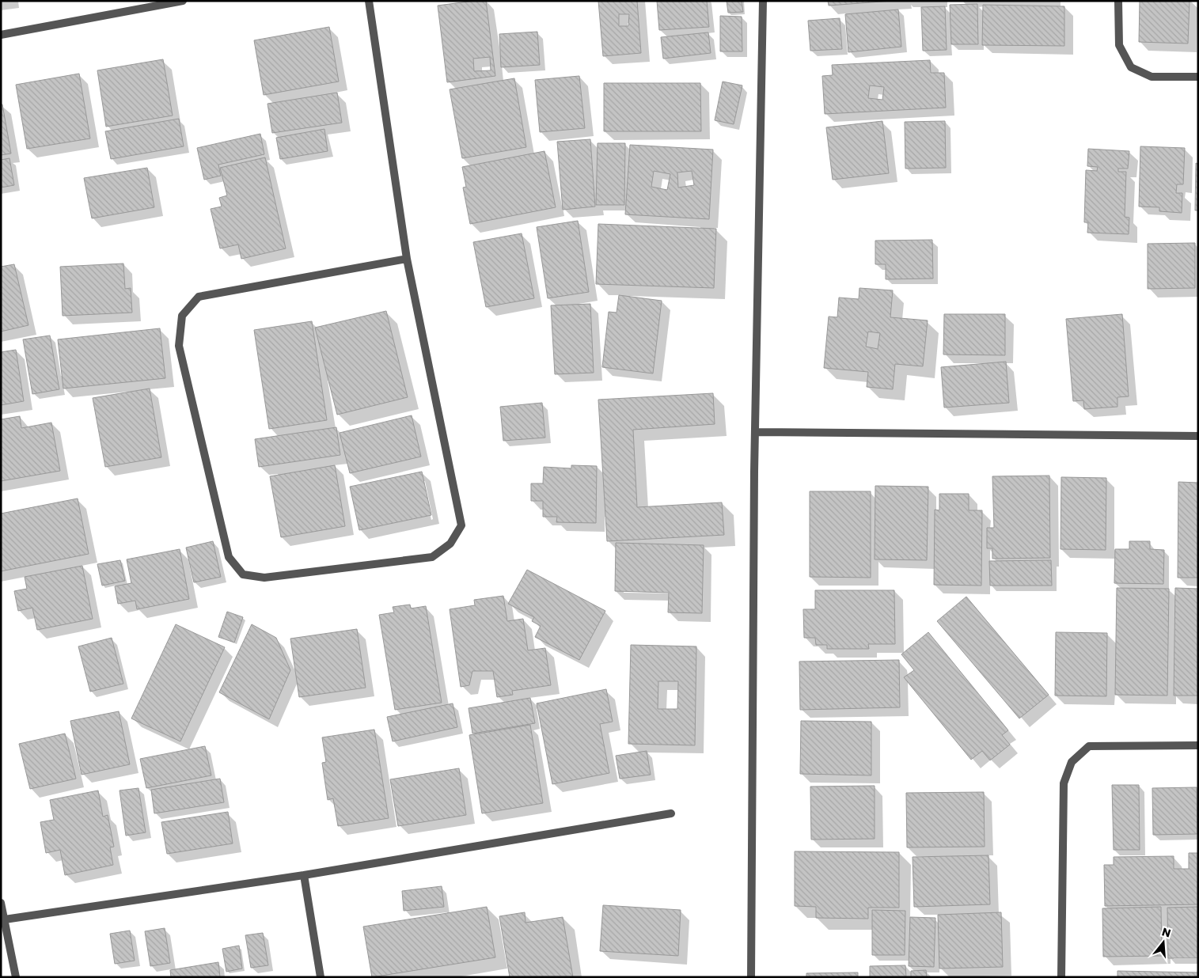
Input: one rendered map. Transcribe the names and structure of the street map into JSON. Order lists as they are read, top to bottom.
{
  "north": "top"
}
